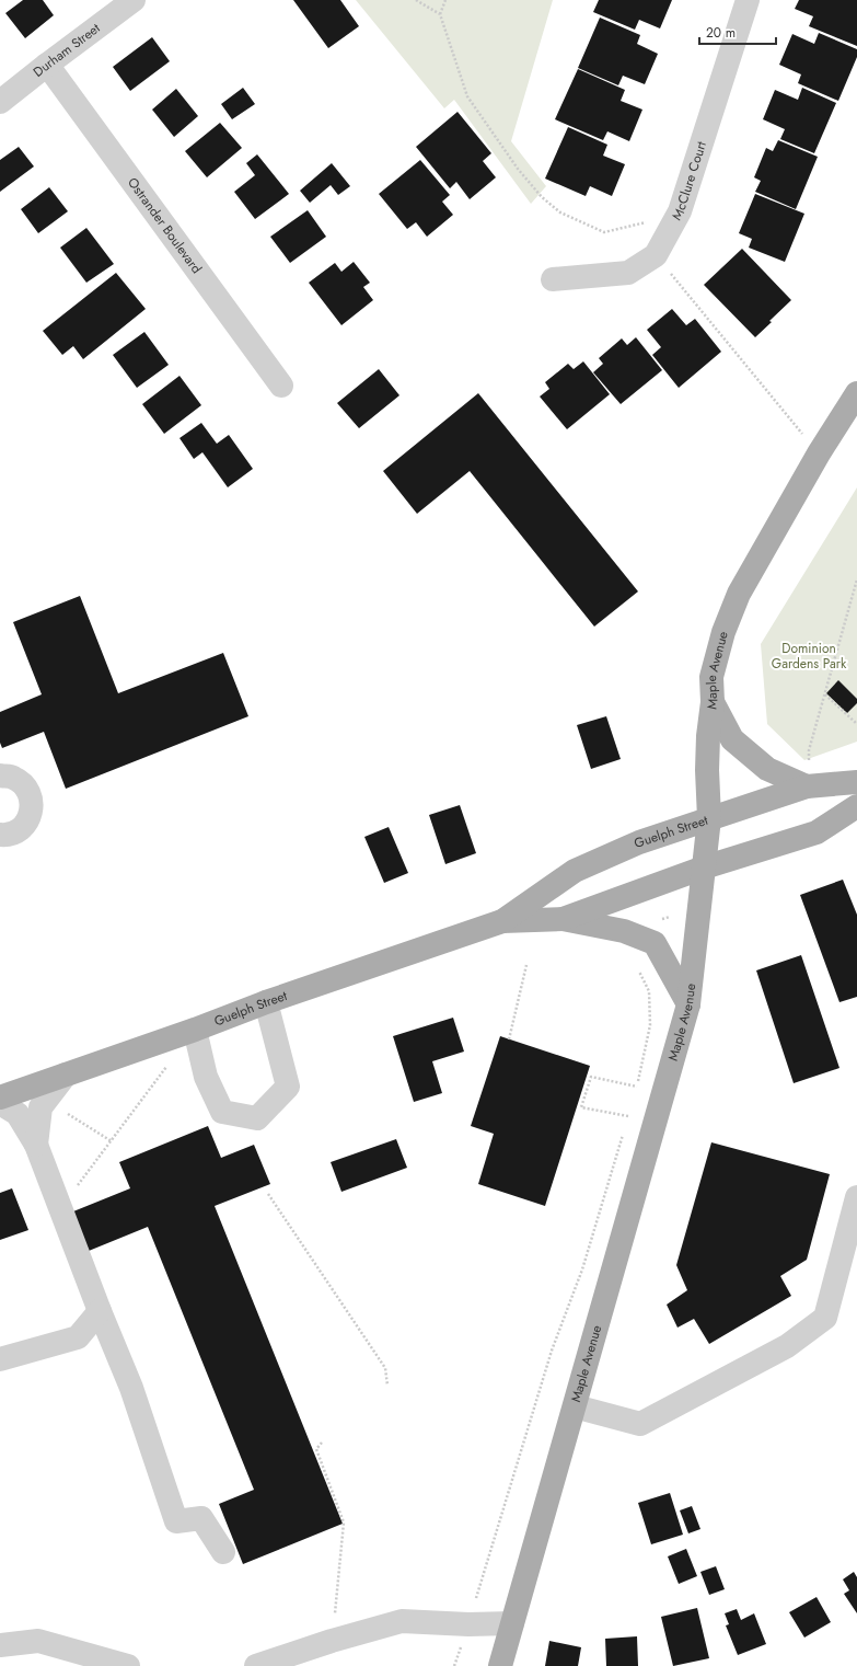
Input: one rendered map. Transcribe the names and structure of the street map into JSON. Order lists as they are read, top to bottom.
{
  "streets": {
    "main road": ["Maple Avenue", "Guelph Street"],
    "street": ["Durham Street", "McClure Court", "Ostrander Boulevard"]
  },
  "crossings": [
    ["Durham Street", "Ostrander Boulevard"],
    ["Maple Avenue", "Guelph Street"]
  ],
  "parks": ["Dominion Gardens Park"],
  "scale_bar": "20 m"
}
